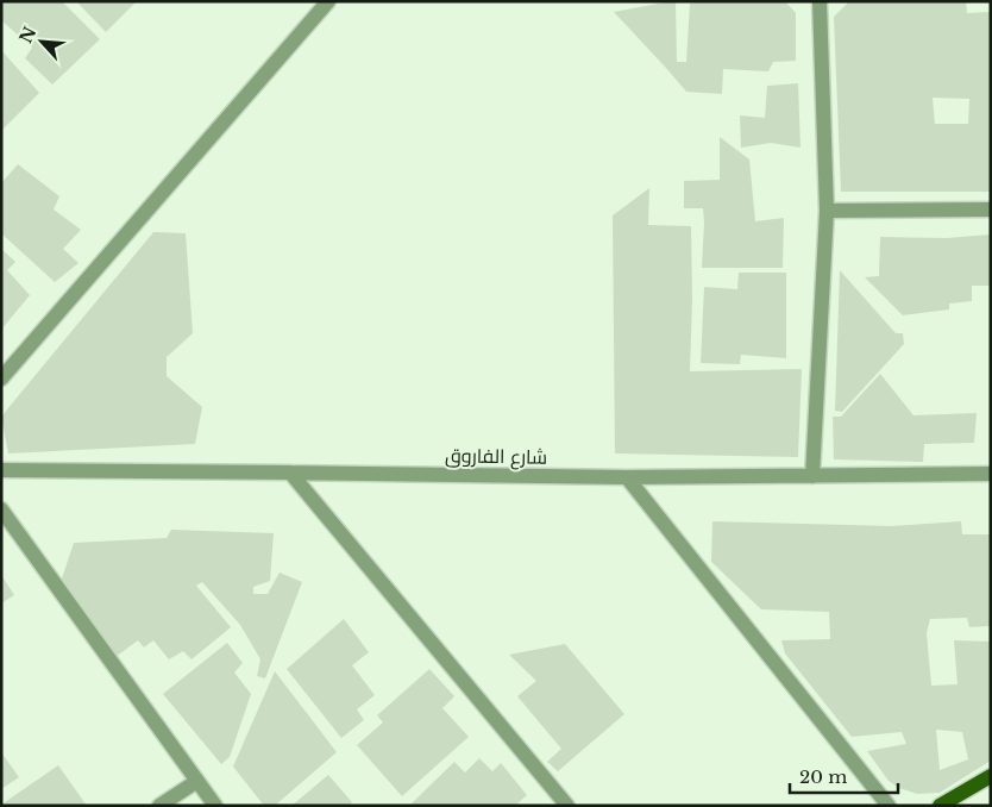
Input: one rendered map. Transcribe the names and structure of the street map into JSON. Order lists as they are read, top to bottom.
{
  "streets": {
    "street": ["شارع الفاروق"]
  },
  "scale_bar": "20 m",
  "north": "top left"
}
